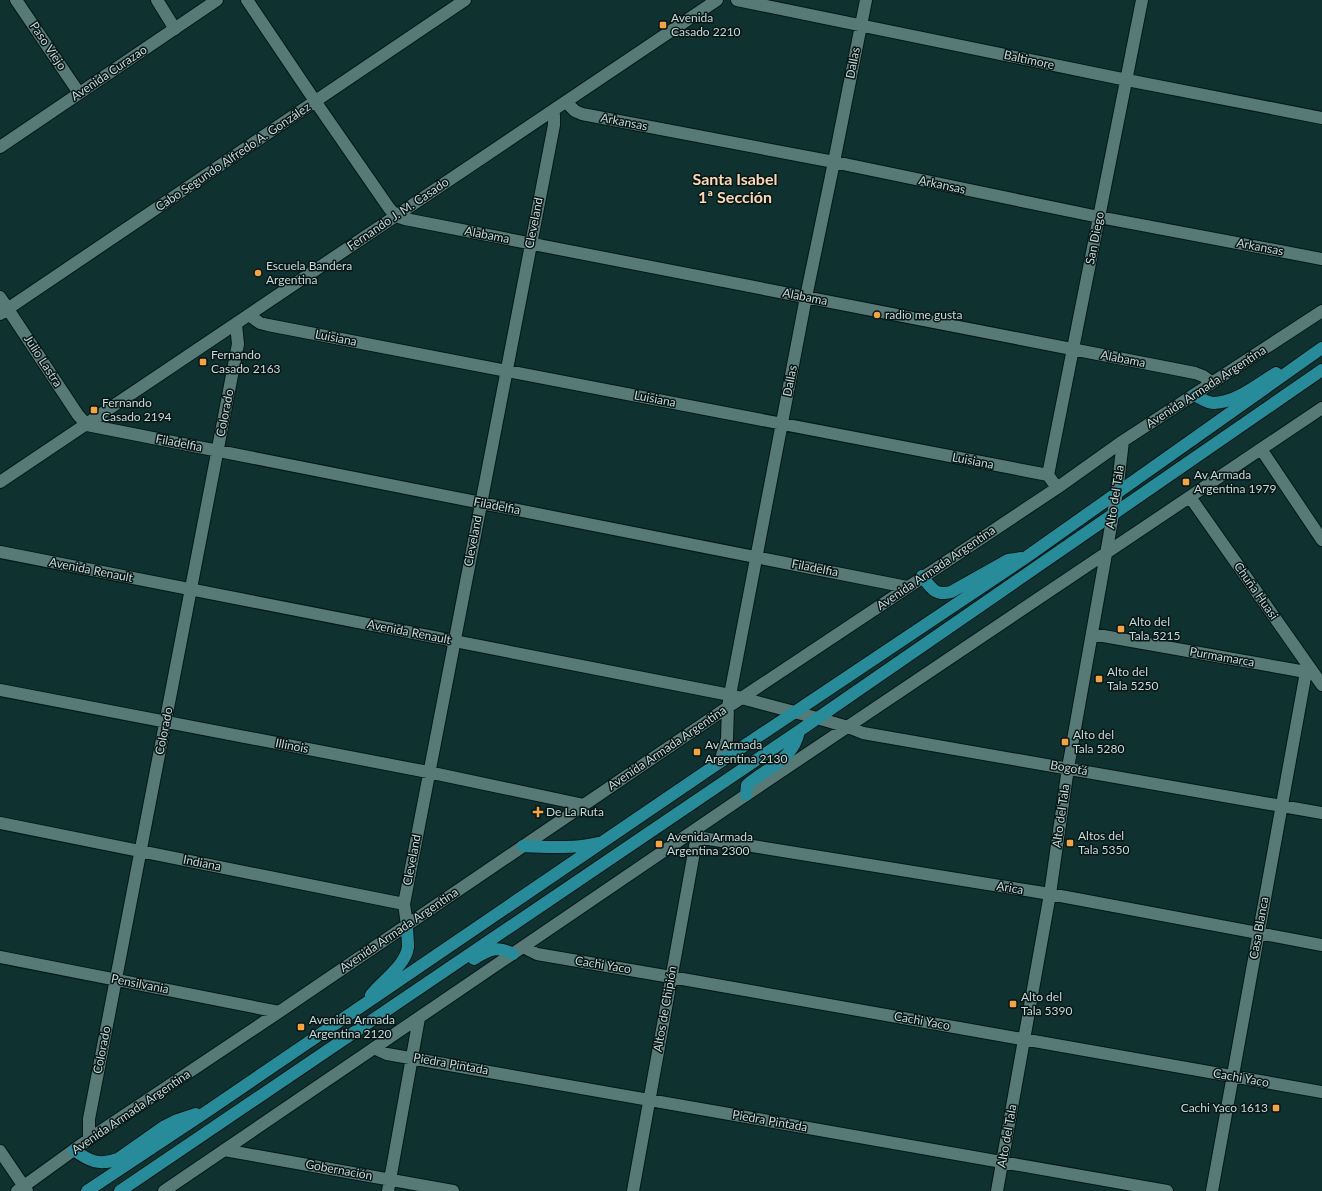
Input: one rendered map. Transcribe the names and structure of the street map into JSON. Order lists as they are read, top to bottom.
{
  "streets": {
    "street": [
      "Paso Viejo",
      "Baltimore",
      "Dallas",
      "Avenida Curazao",
      "Arkansas",
      "Cabo Segundo Alfredo A. González",
      "Fernando J. M. Casado",
      "Cleveland",
      "Alabama",
      "San Diego",
      "Luisiana",
      "Julio Lastra",
      "Avenida Armada Argentina",
      "Colorado",
      "Filadelfia",
      "Alto del Tala",
      "Avenida Renault",
      "Chuña Huasi",
      "Purmamarca",
      "Illinois",
      "Bogotá",
      "Indiana",
      "Arica",
      "Casa Blanca",
      "Cachi Yaco",
      "Pensilvania",
      "Altos de Chipión",
      "Piedra Pintada",
      "Gobernación"
    ]
  },
  "crossings": [
    ["Paso Viejo", "Avenida Curazao"],
    ["Baltimore", "Dallas"],
    ["Baltimore", "San Diego"],
    ["Dallas", "Arkansas"],
    ["Dallas", "Alabama"],
    ["Dallas", "Luisiana"],
    ["Dallas", "Avenida Armada Argentina"],
    ["Dallas", "Filadelfia"],
    ["Dallas", "Avenida Renault"],
    ["Arkansas", "Fernando J. M. Casado"],
    ["Arkansas", "San Diego"],
    ["Cabo Segundo Alfredo A. González", "Julio Lastra"],
    ["Fernando J. M. Casado", "Cleveland"],
    ["Fernando J. M. Casado", "Alabama"],
    ["Fernando J. M. Casado", "Luisiana"],
    ["Fernando J. M. Casado", "Julio Lastra"],
    ["Fernando J. M. Casado", "Colorado"],
    ["Fernando J. M. Casado", "Filadelfia"],
    ["Cleveland", "Alabama"],
    ["Cleveland", "Luisiana"],
    ["Cleveland", "Avenida Armada Argentina"],
    ["Cleveland", "Filadelfia"],
    ["Cleveland", "Avenida Renault"],
    ["Cleveland", "Illinois"],
    ["Cleveland", "Indiana"],
    ["Alabama", "San Diego"],
    ["Alabama", "Avenida Armada Argentina"],
    ["San Diego", "Luisiana"],
    ["Julio Lastra", "Filadelfia"],
    ["Avenida Armada Argentina", "Colorado"],
    ["Avenida Armada Argentina", "Filadelfia"],
    ["Avenida Armada Argentina", "Alto del Tala"],
    ["Avenida Armada Argentina", "Avenida Renault"],
    ["Avenida Armada Argentina", "Illinois"],
    ["Avenida Armada Argentina", "Pensilvania"],
    ["Colorado", "Filadelfia"],
    ["Colorado", "Avenida Renault"],
    ["Colorado", "Illinois"],
    ["Colorado", "Indiana"],
    ["Colorado", "Pensilvania"],
    ["Alto del Tala", "Purmamarca"],
    ["Alto del Tala", "Bogotá"],
    ["Alto del Tala", "Arica"],
    ["Alto del Tala", "Cachi Yaco"],
    ["Alto del Tala", "Piedra Pintada"],
    ["Avenida Renault", "Bogotá"],
    ["Chuña Huasi", "Purmamarca"],
    ["Chuña Huasi", "Casa Blanca"],
    ["Purmamarca", "Casa Blanca"],
    ["Bogotá", "Casa Blanca"],
    ["Arica", "Casa Blanca"],
    ["Arica", "Altos de Chipión"],
    ["Casa Blanca", "Cachi Yaco"],
    ["Cachi Yaco", "Altos de Chipión"],
    ["Altos de Chipión", "Piedra Pintada"]
  ],
  "districts": ["Santa Isabel 1ª Sección"],
  "places": {
    "transit": [
      "Avenida Casado 2210",
      "Fernando Casado 2163",
      "Fernando Casado 2194",
      "Av Armada Argentina 1979",
      "Alto del Tala 5215",
      "Alto del Tala 5250",
      "Alto del Tala 5280",
      "Av Armada Argentina 2130",
      "Altos del Tala 5350",
      "Avenida Armada Argentina 2300",
      "Alto del Tala 5390",
      "Avenida Armada Argentina 2120",
      "Cachi Yaco 1613"
    ],
    "other": ["Escuela Bandera Argentina", "radio me gusta"],
    "health": ["De La Ruta"]
  }
}
